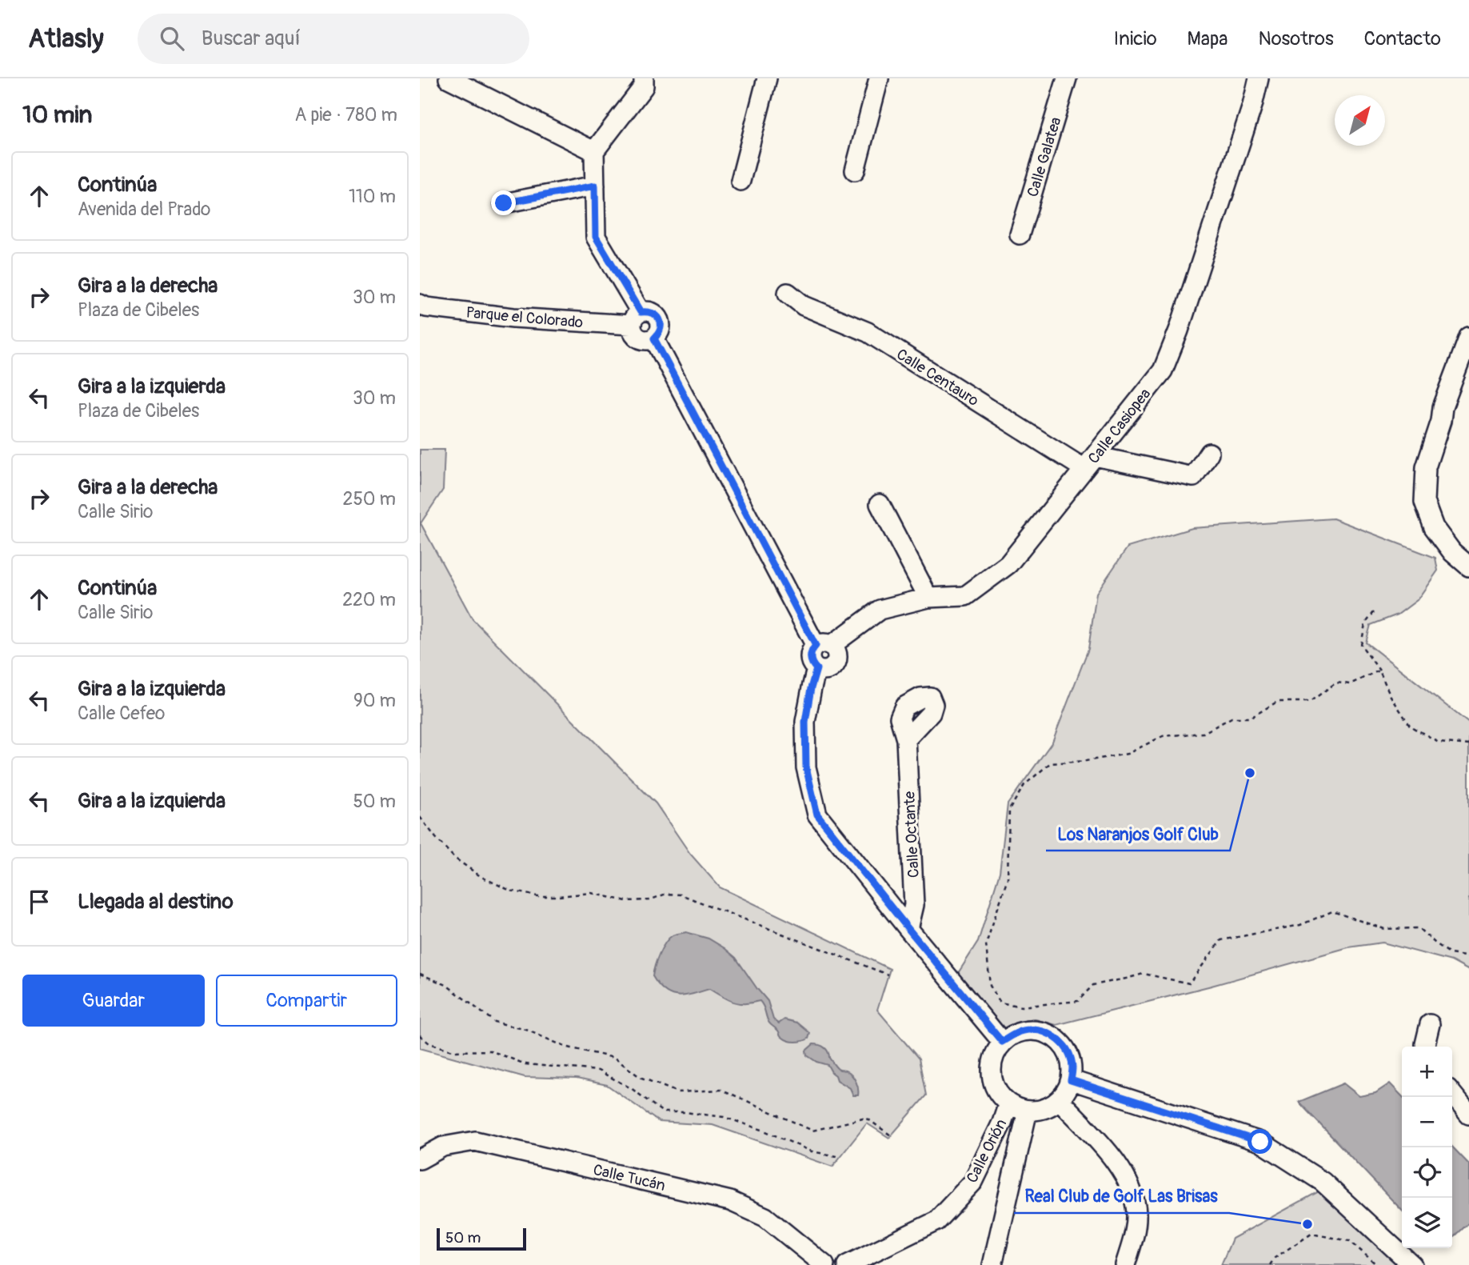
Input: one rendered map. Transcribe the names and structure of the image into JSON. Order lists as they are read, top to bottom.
{
  "streets": {
    "street": [
      "Calle Galatea",
      "Parque el Colorado",
      "Calle Centauro",
      "Calle Casiopea",
      "Calle Octante",
      "Calle Orión",
      "Calle Tucán"
    ]
  },
  "crossings": [
    ["Calle Centauro", "Calle Casiopea"]
  ],
  "places": ["Los Naranjos Golf Club", "Real Club de Golf Las Brisas"],
  "scale_bar": "50 m",
  "north": "top right",
  "page": {
    "header": "Atlasly",
    "search": "Buscar aquí",
    "nav": [
      "Inicio",
      "Mapa",
      "Nosotros",
      "Contacto"
    ],
    "heading": ["10 min", "A pie · 780 m"],
    "list": [
      ["Continúa", "Avenida del Prado", "110 m"],
      ["Gira a la derecha", "Plaza de Cibeles", "30 m"],
      ["Gira a la izquierda", "Plaza de Cibeles", "30 m"],
      ["Gira a la derecha", "Calle Sirio", "250 m"],
      ["Continúa", "Calle Sirio", "220 m"],
      ["Gira a la izquierda", "Calle Cefeo", "90 m"],
      ["Gira a la izquierda", "50 m"],
      "Llegada al destino"
    ],
    "buttons": ["Guardar", "Compartir"],
    "map_buttons": ["+", "−"],
    "scale": "50 m"
  }
}
